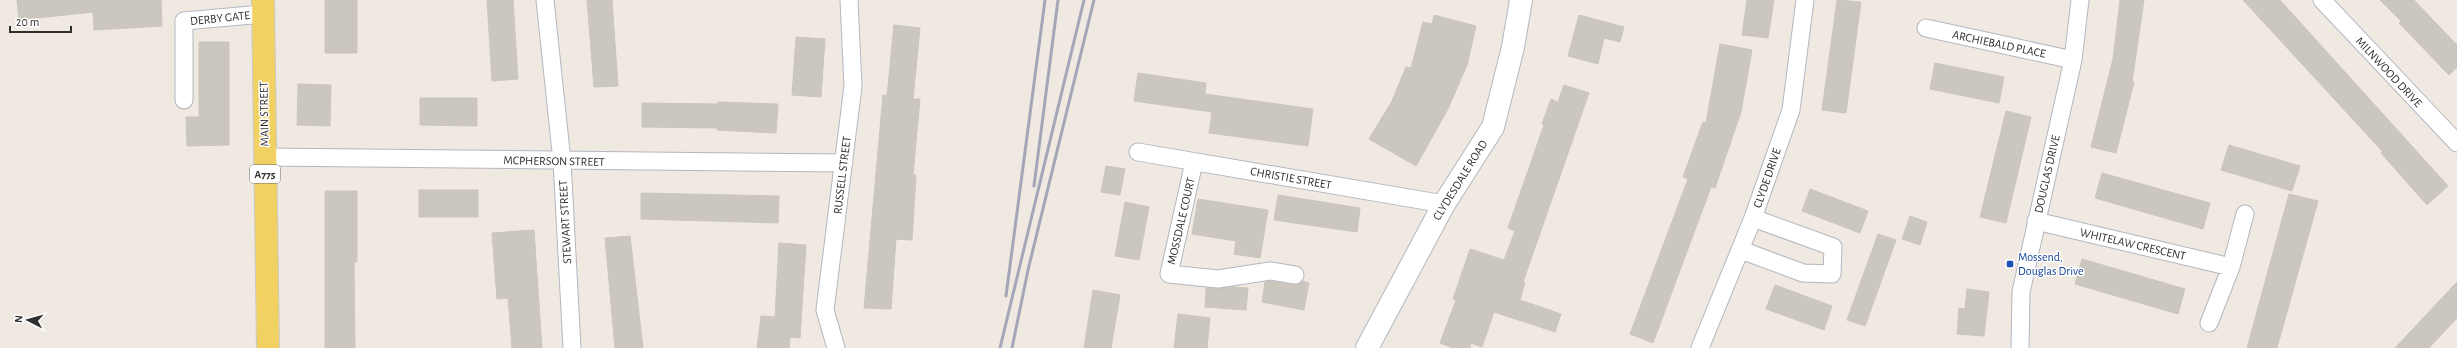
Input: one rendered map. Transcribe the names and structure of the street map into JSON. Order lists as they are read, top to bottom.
{
  "streets": {
    "main road": ["MAIN STREET", "A775", "CLYDESDALE ROAD"],
    "street": [
      "DERBY GATE",
      "ARCHIEBALD PLACE",
      "MILNWOOD DRIVE",
      "MCPHERSON STREET",
      "DOUGLAS DRIVE",
      "RUSSELL STREET",
      "CHRISTIE STREET",
      "CLYDE DRIVE",
      "MOSSDALE COURT",
      "STEWART STREET",
      "WHITELAW CRESCENT"
    ]
  },
  "crossings": [
    ["DERBY GATE", "MAIN STREET"],
    ["ARCHIEBALD PLACE", "DOUGLAS DRIVE"],
    ["MAIN STREET", "MCPHERSON STREET"],
    ["MCPHERSON STREET", "RUSSELL STREET"],
    ["MCPHERSON STREET", "STEWART STREET"],
    ["DOUGLAS DRIVE", "WHITELAW CRESCENT"],
    ["CHRISTIE STREET", "CLYDESDALE ROAD"],
    ["CHRISTIE STREET", "MOSSDALE COURT"]
  ],
  "places": {
    "transit": ["Mossend, Douglas Drive"]
  },
  "scale_bar": "20 m",
  "north": "left"
}
